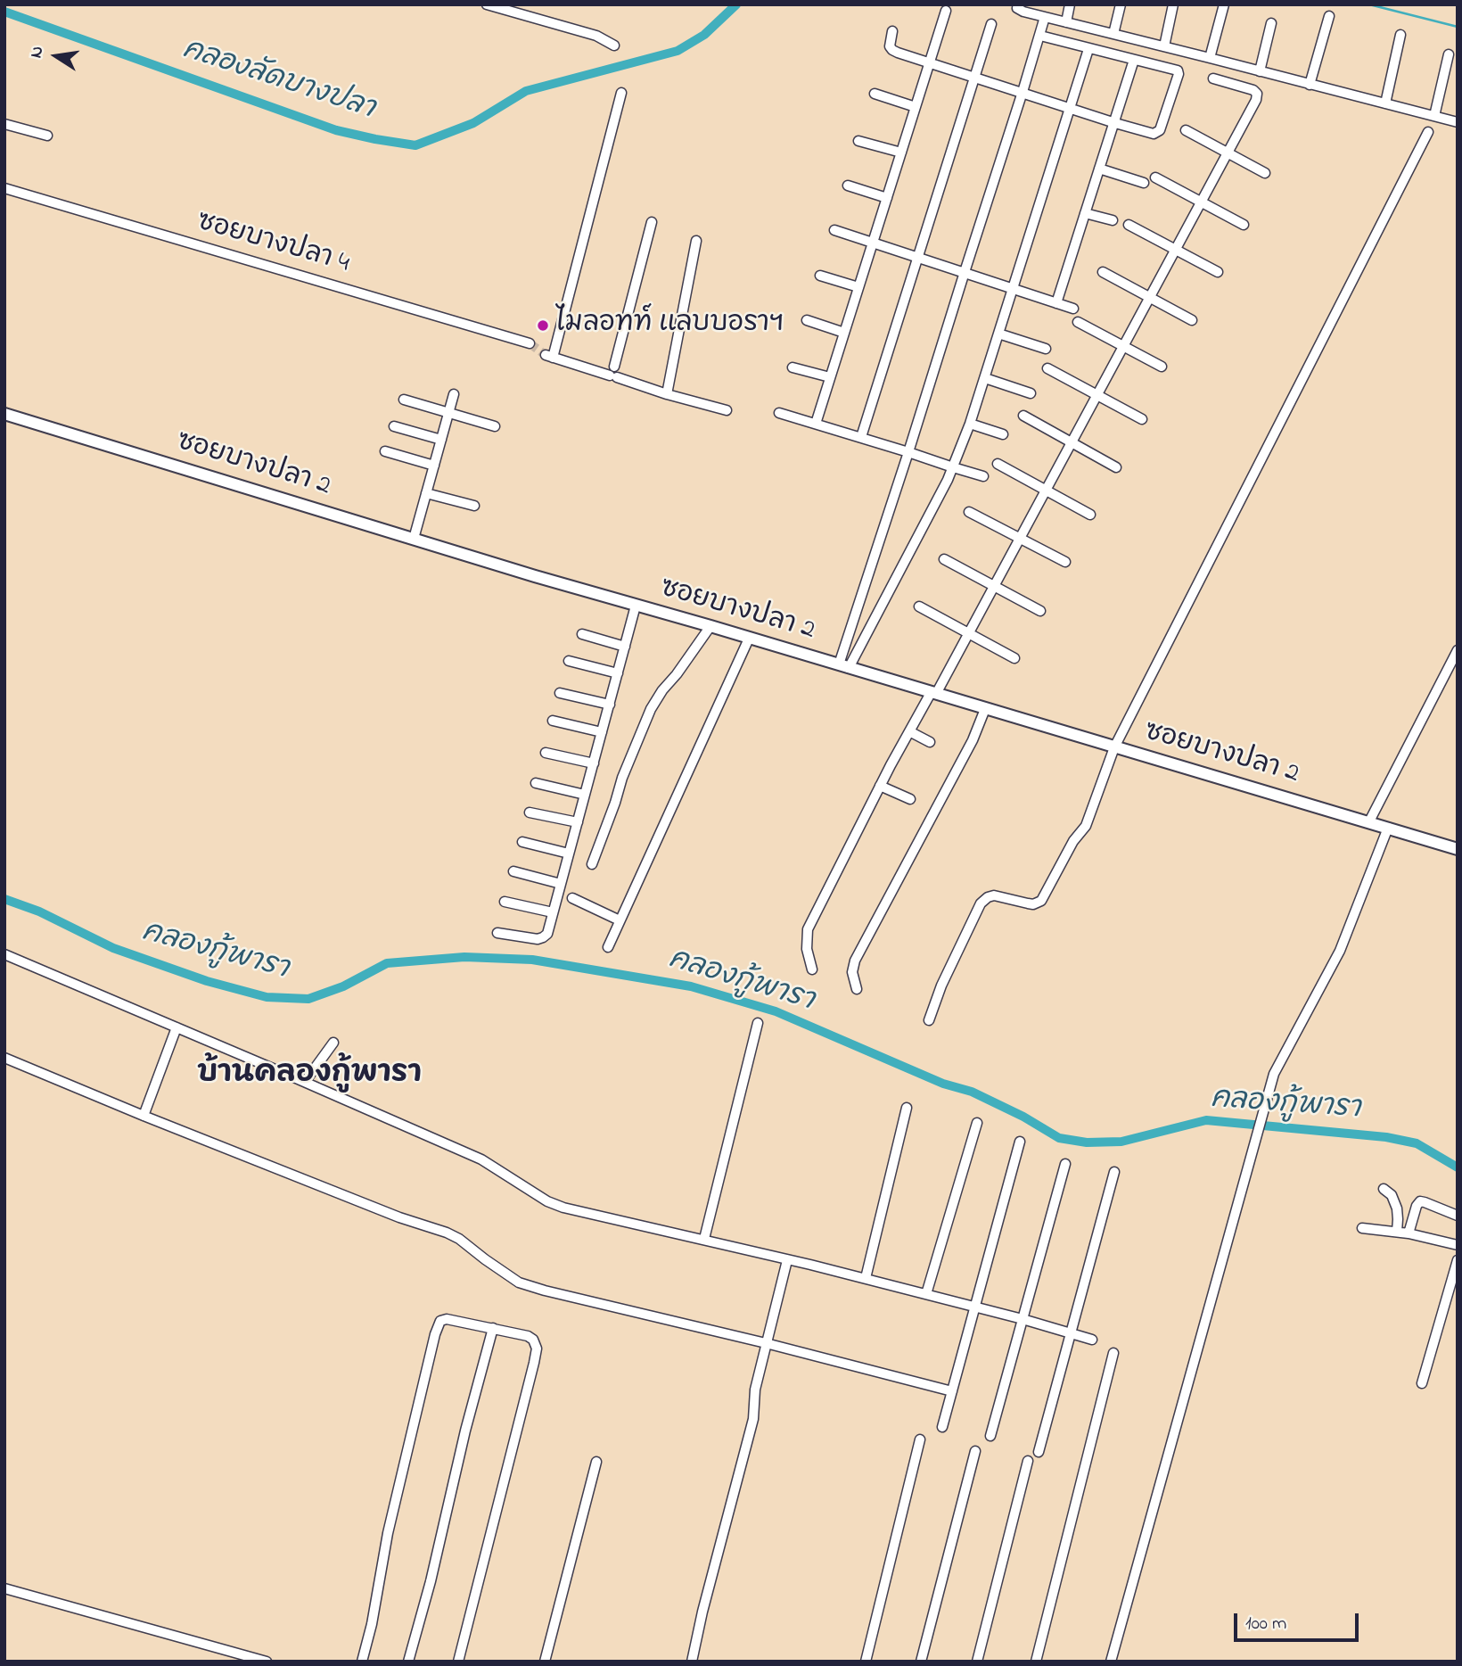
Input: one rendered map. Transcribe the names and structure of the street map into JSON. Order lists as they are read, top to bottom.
{
  "streets": {
    "street": ["ซอยบางปลา 4", "ซอยบางปลา 2"]
  },
  "districts": ["บ้านคลองกู้พารา"],
  "water": ["คลองลัดบางปลา", "คลองกู้พารา"],
  "places": ["ไมลอทท์ แลบบอราฯ"],
  "scale_bar": "100 m",
  "north": "left"
}
